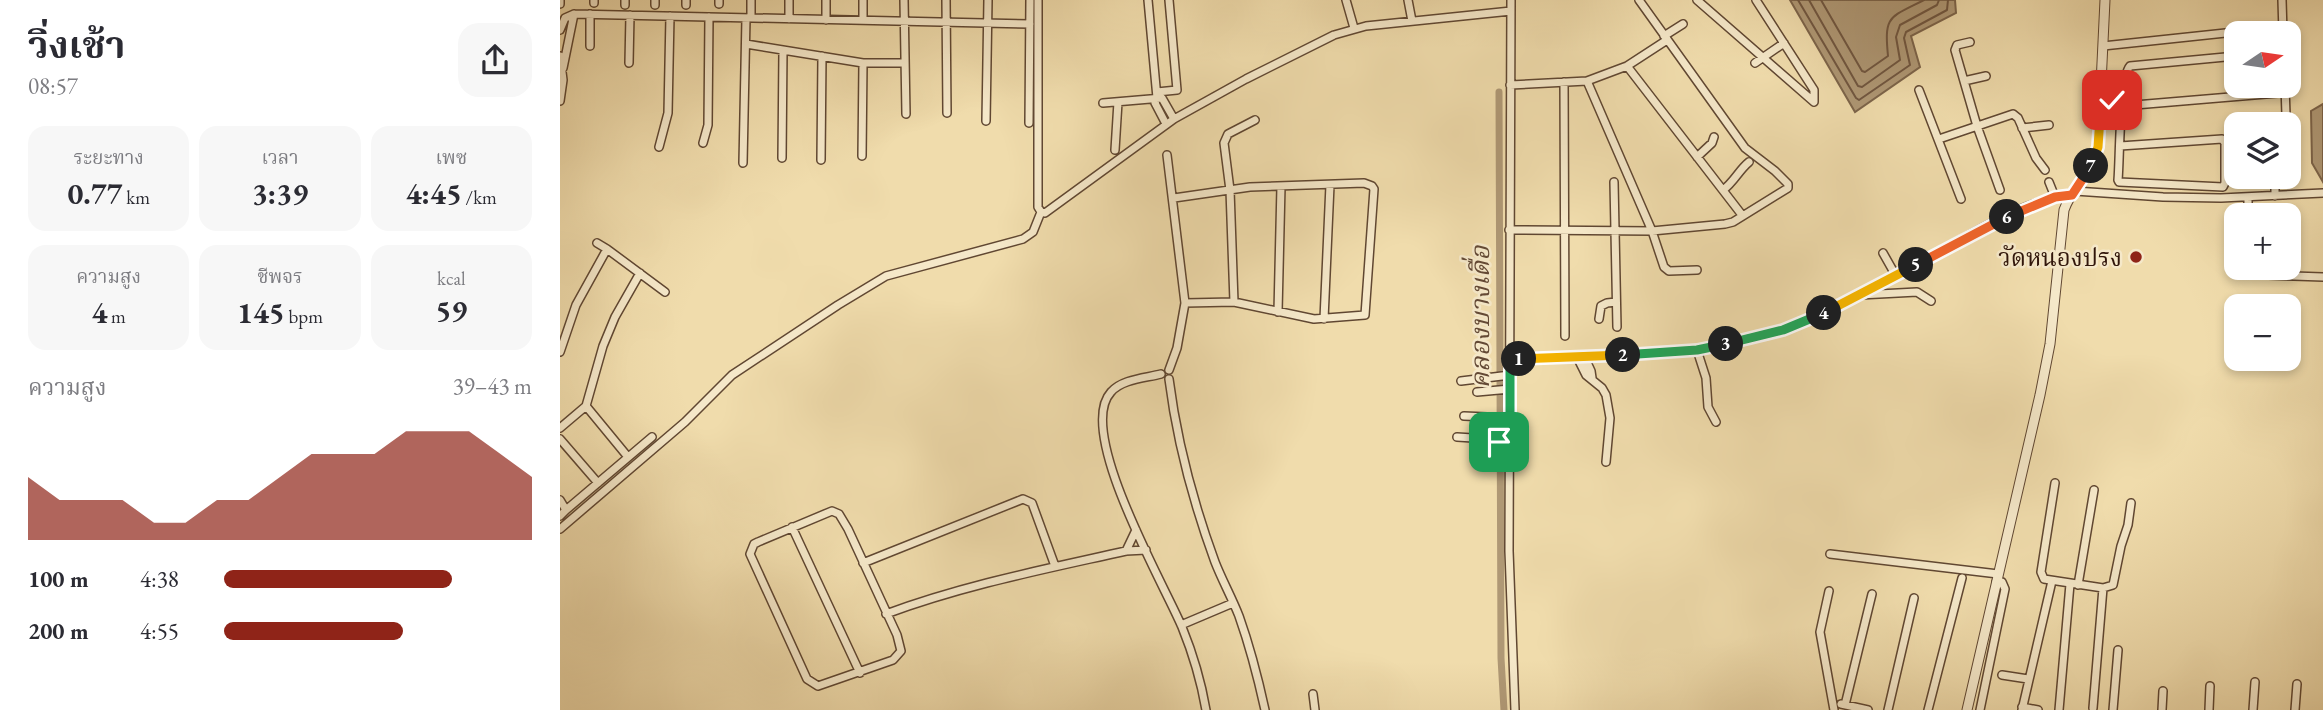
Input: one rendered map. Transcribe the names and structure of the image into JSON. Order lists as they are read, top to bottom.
{
  "water": ["คลองบางเดื่อ"],
  "places": ["วัดหนองปรง"],
  "north": "right",
  "page": {
    "heading": ["วิ่งเช้า", "08:57"],
    "map_buttons": ["+", "−"],
    "stats": [
      ["ระยะทาง", "0.77 km"],
      ["เวลา", "3:39"],
      ["เพซ", "4:45 /km"],
      ["ความสูง", "4 m"],
      ["ชีพจร", "145 bpm"],
      ["kcal", "59"]
    ],
    "pins": [
      "7",
      "6",
      "5",
      "4",
      "3",
      "2",
      "1"
    ],
    "chart": ["ความสูง", "39–43 m"],
    "list": [
      {
        "name": "100 m",
        "note": "4:38"
      },
      {
        "name": "200 m",
        "note": "4:55"
      }
    ]
  }
}
